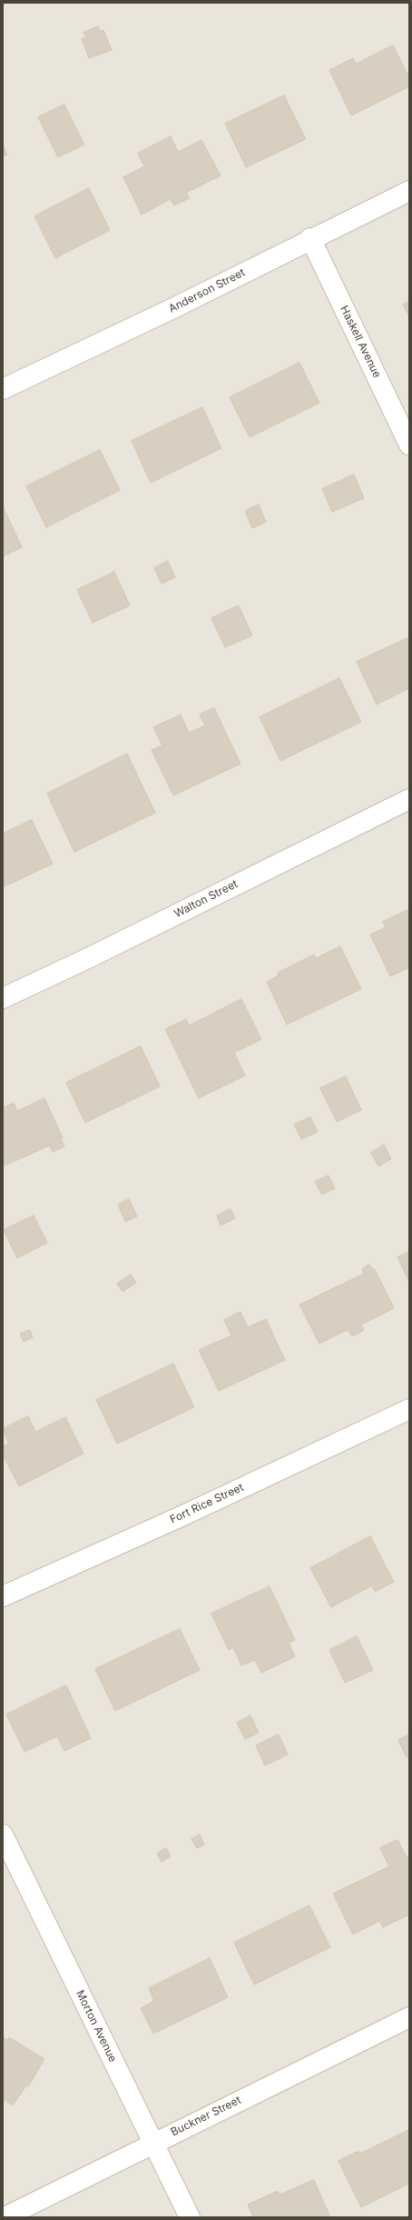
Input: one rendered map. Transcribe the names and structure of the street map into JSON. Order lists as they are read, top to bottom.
{
  "streets": {
    "street": [
      "Anderson Street",
      "Haskell Avenue",
      "Walton Street",
      "Fort Rice Street",
      "Morton Avenue",
      "Buckner Street"
    ]
  },
  "crossings": [
    ["Anderson Street", "Haskell Avenue"],
    ["Morton Avenue", "Buckner Street"]
  ]
}
